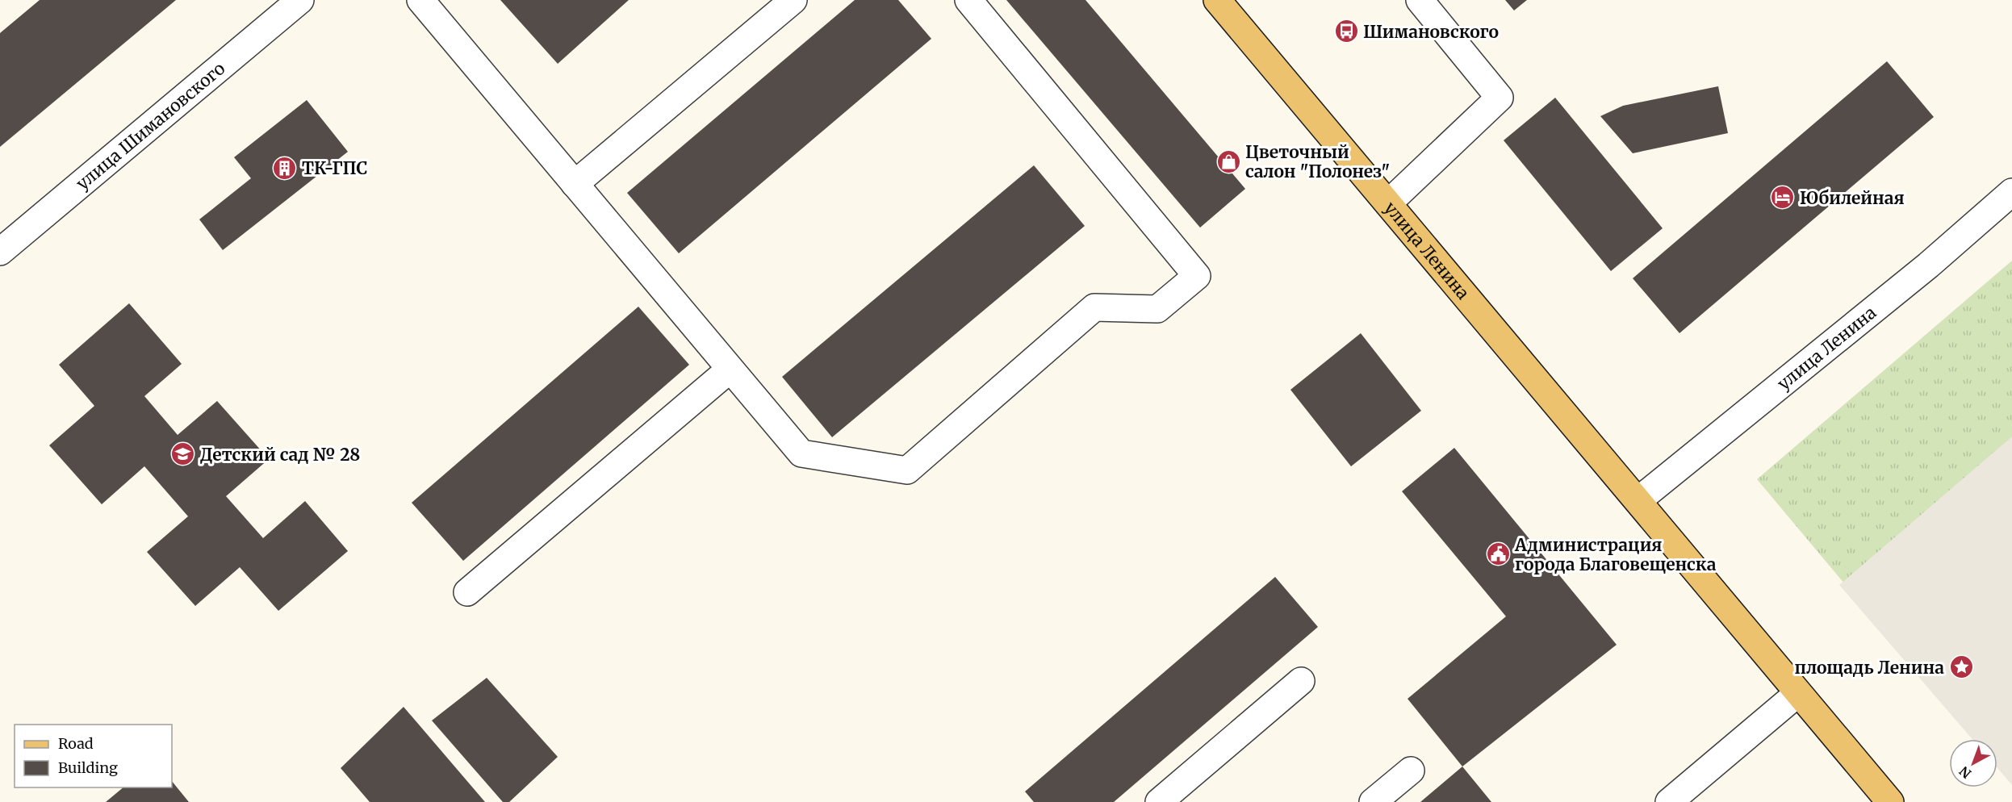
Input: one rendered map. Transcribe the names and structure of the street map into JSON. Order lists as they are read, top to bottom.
{
  "streets": {
    "main road": ["улица Ленина"],
    "street": ["улица Шимановского"]
  },
  "places": {
    "bus stop": ["Шимановского"],
    "shop": ["Цветочный салон \"Полонез\""],
    "building": ["ТК-ГПС"],
    "hotel": ["Юбилейная"],
    "school or university": ["Детский сад № 28"],
    "public building": ["Администрация города Благовещенска"],
    "place": ["площадь Ленина"]
  },
  "legend": ["Road", "Building"],
  "north": "bottom left"
}
